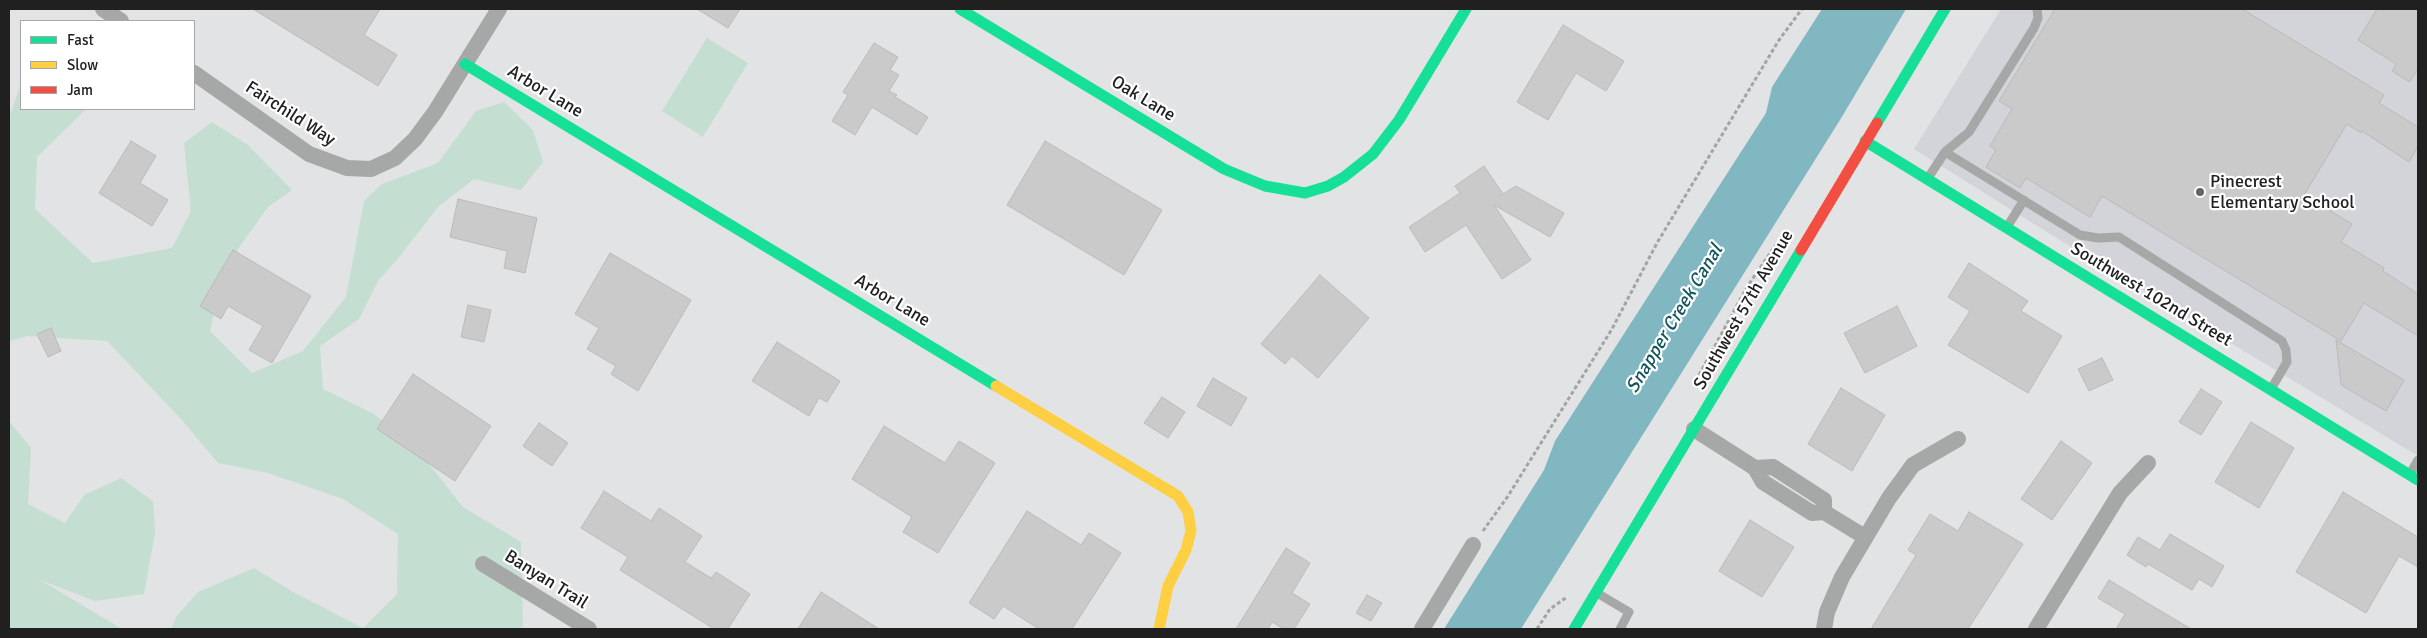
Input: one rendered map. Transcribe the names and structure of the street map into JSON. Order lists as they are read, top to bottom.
{
  "streets": {
    "street": [
      "Arbor Lane",
      "Oak Lane",
      "Fairchild Way",
      "Southwest 102nd Street",
      "Southwest 57th Avenue",
      "Banyan Trail"
    ]
  },
  "crossings": [
    ["Arbor Lane", "Fairchild Way"],
    ["Southwest 102nd Street", "Southwest 57th Avenue"]
  ],
  "water": ["Snapper Creek Canal"],
  "places": ["Pinecrest Elementary School"],
  "legend": ["Fast", "Slow", "Jam"]
}
